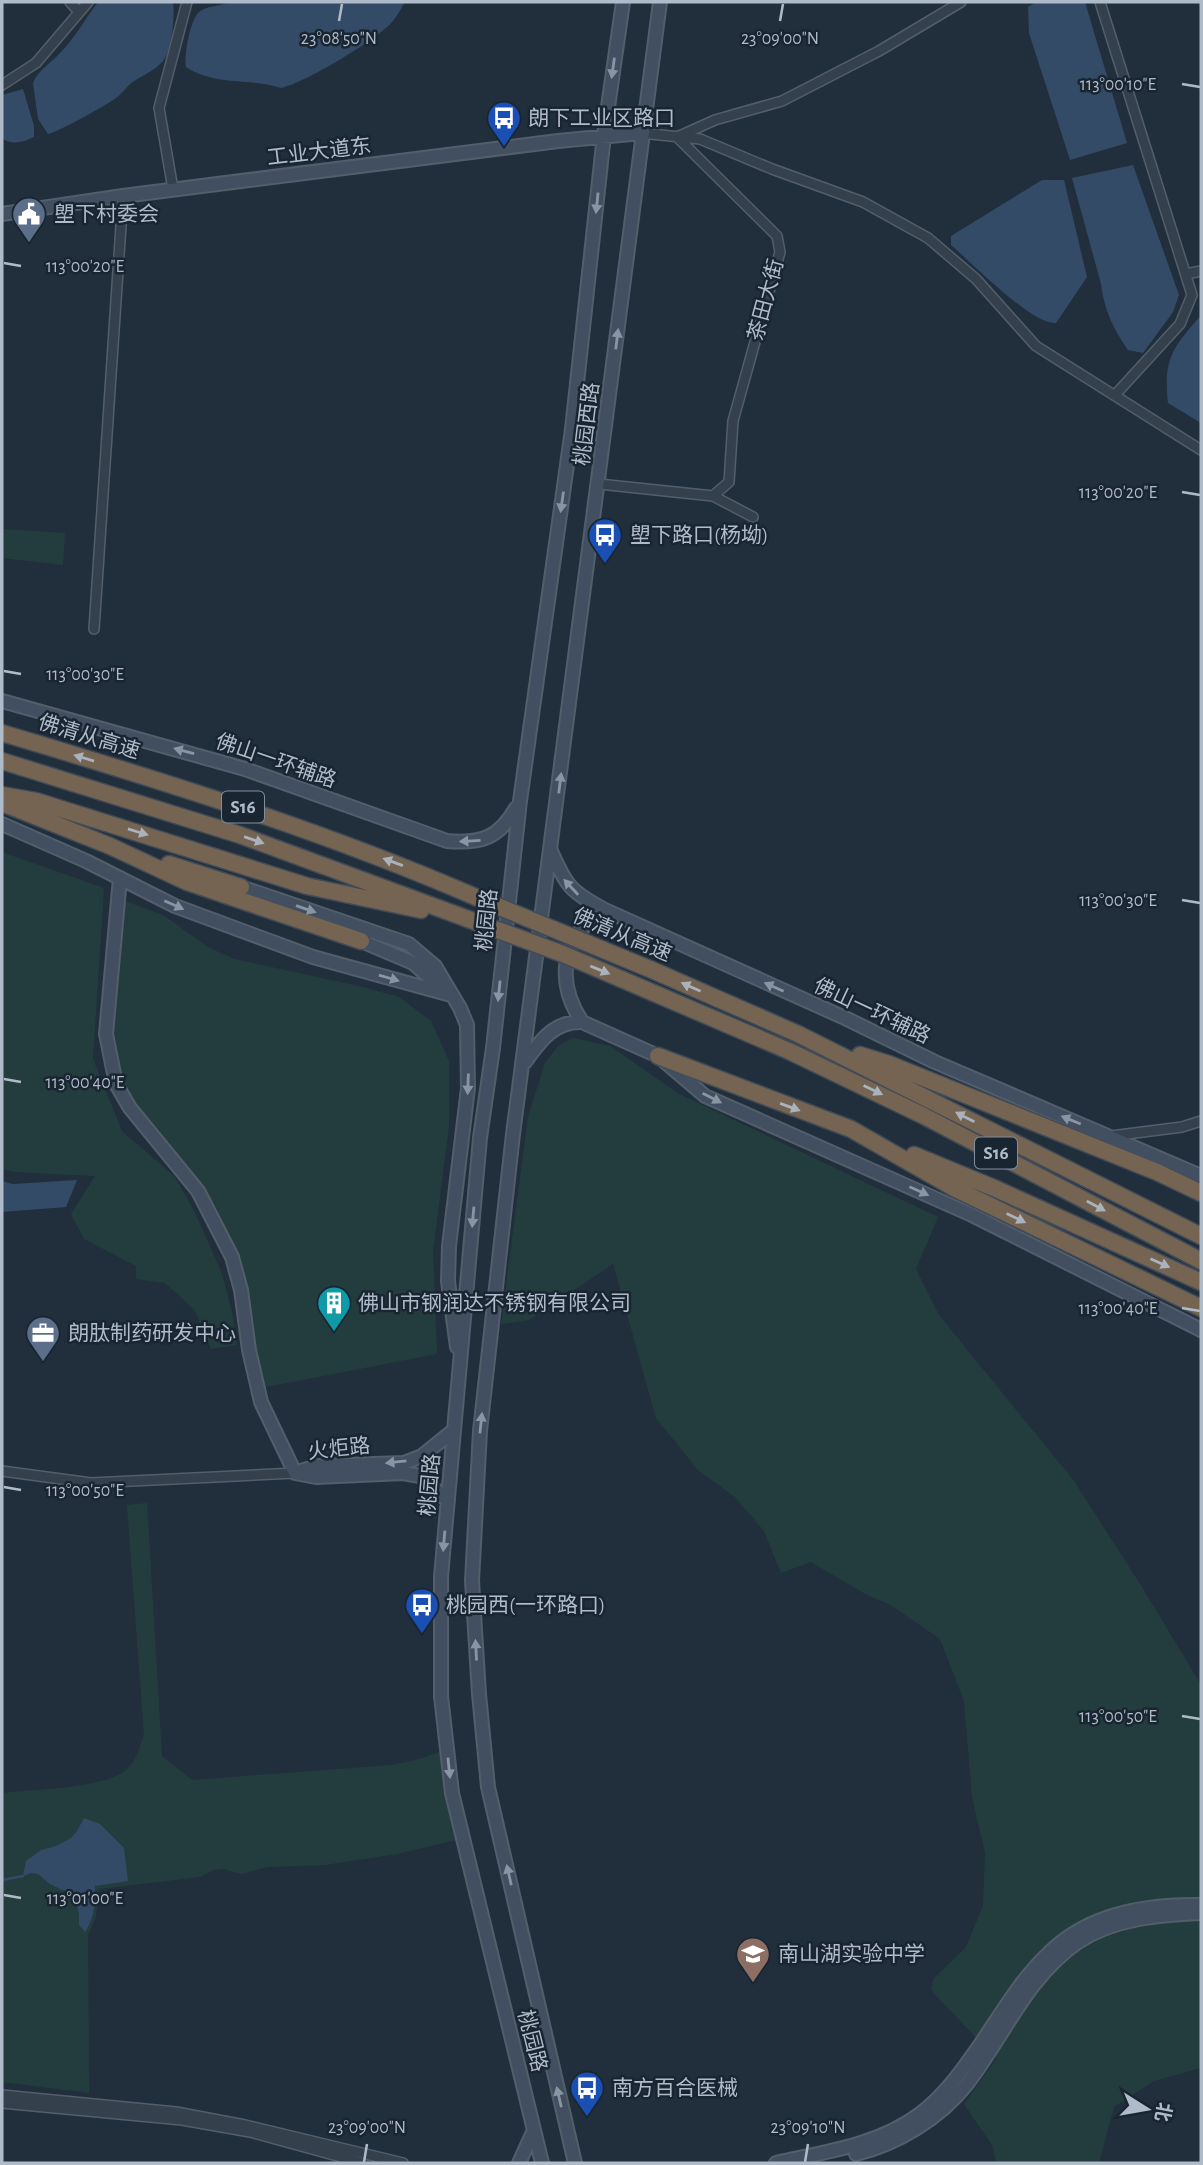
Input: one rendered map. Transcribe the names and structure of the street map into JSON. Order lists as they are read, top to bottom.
{
  "streets": {
    "highway": ["佛清从高速", "S16"],
    "main road": [
      "工业大道东",
      "桃园西路",
      "佛山一环辅路",
      "桃园路",
      "火炬路"
    ],
    "street": ["茶田大街"]
  },
  "crossings": [
    ["工业大道东", "桃园西路"],
    ["桃园西路", "佛山一环辅路"],
    ["桃园西路", "桃园路"],
    ["佛山一环辅路", "桃园路"],
    ["桃园路", "火炬路"]
  ],
  "one_way": ["佛山一环辅路", "火炬路"],
  "places": {
    "bus stop": [
      "朗下工业区路口",
      "塱下路口(杨坳)",
      "桃园西(一环路口)",
      "南方百合医械"
    ],
    "public building": ["塱下村委会"],
    "building": ["佛山市钢润达不锈钢有限公司"],
    "office": ["朗肽制药研发中心"],
    "school or university": ["南山湖实验中学"]
  },
  "north": "right",
  "coordinates": [
    "23°08'50\"N",
    "23°09'00\"N",
    "113°00'10\"E",
    "113°00'20\"E",
    "113°00'30\"E",
    "113°00'40\"E",
    "113°00'50\"E",
    "113°01'00\"E",
    "23°09'10\"N"
  ]
}
